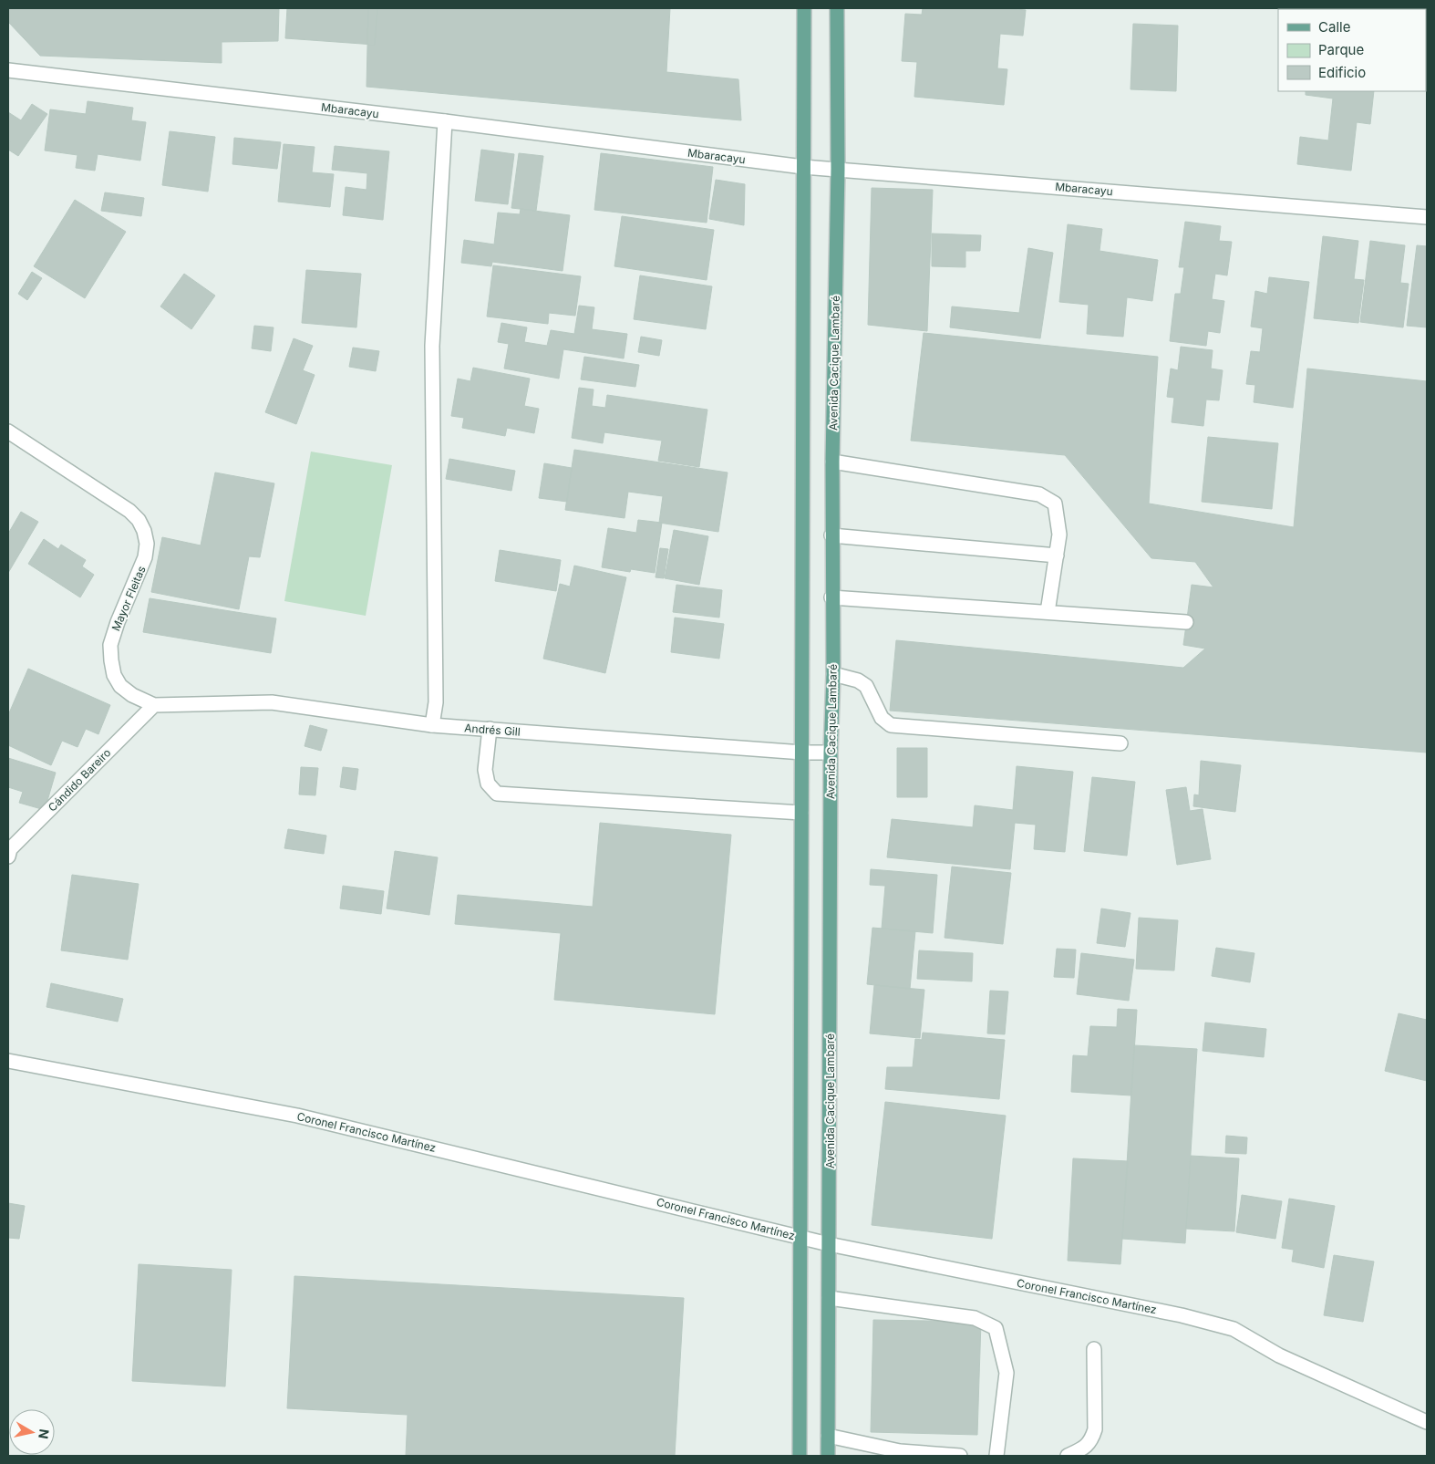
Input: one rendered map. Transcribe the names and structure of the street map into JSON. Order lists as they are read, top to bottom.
{
  "streets": {
    "main road": ["Avenida Cacique Lambaré"],
    "street": [
      "Mbaracayu",
      "Mayor Fleitas",
      "Andrés Gill",
      "Cándido Bareiro",
      "Coronel Francisco Martínez"
    ]
  },
  "crossings": [
    ["Mbaracayu", "Avenida Cacique Lambaré"],
    ["Avenida Cacique Lambaré", "Andrés Gill"],
    ["Avenida Cacique Lambaré", "Coronel Francisco Martínez"],
    ["Mayor Fleitas", "Andrés Gill"],
    ["Mayor Fleitas", "Cándido Bareiro"],
    ["Andrés Gill", "Cándido Bareiro"]
  ],
  "legend": ["Calle", "Parque", "Edificio"],
  "north": "right"
}
